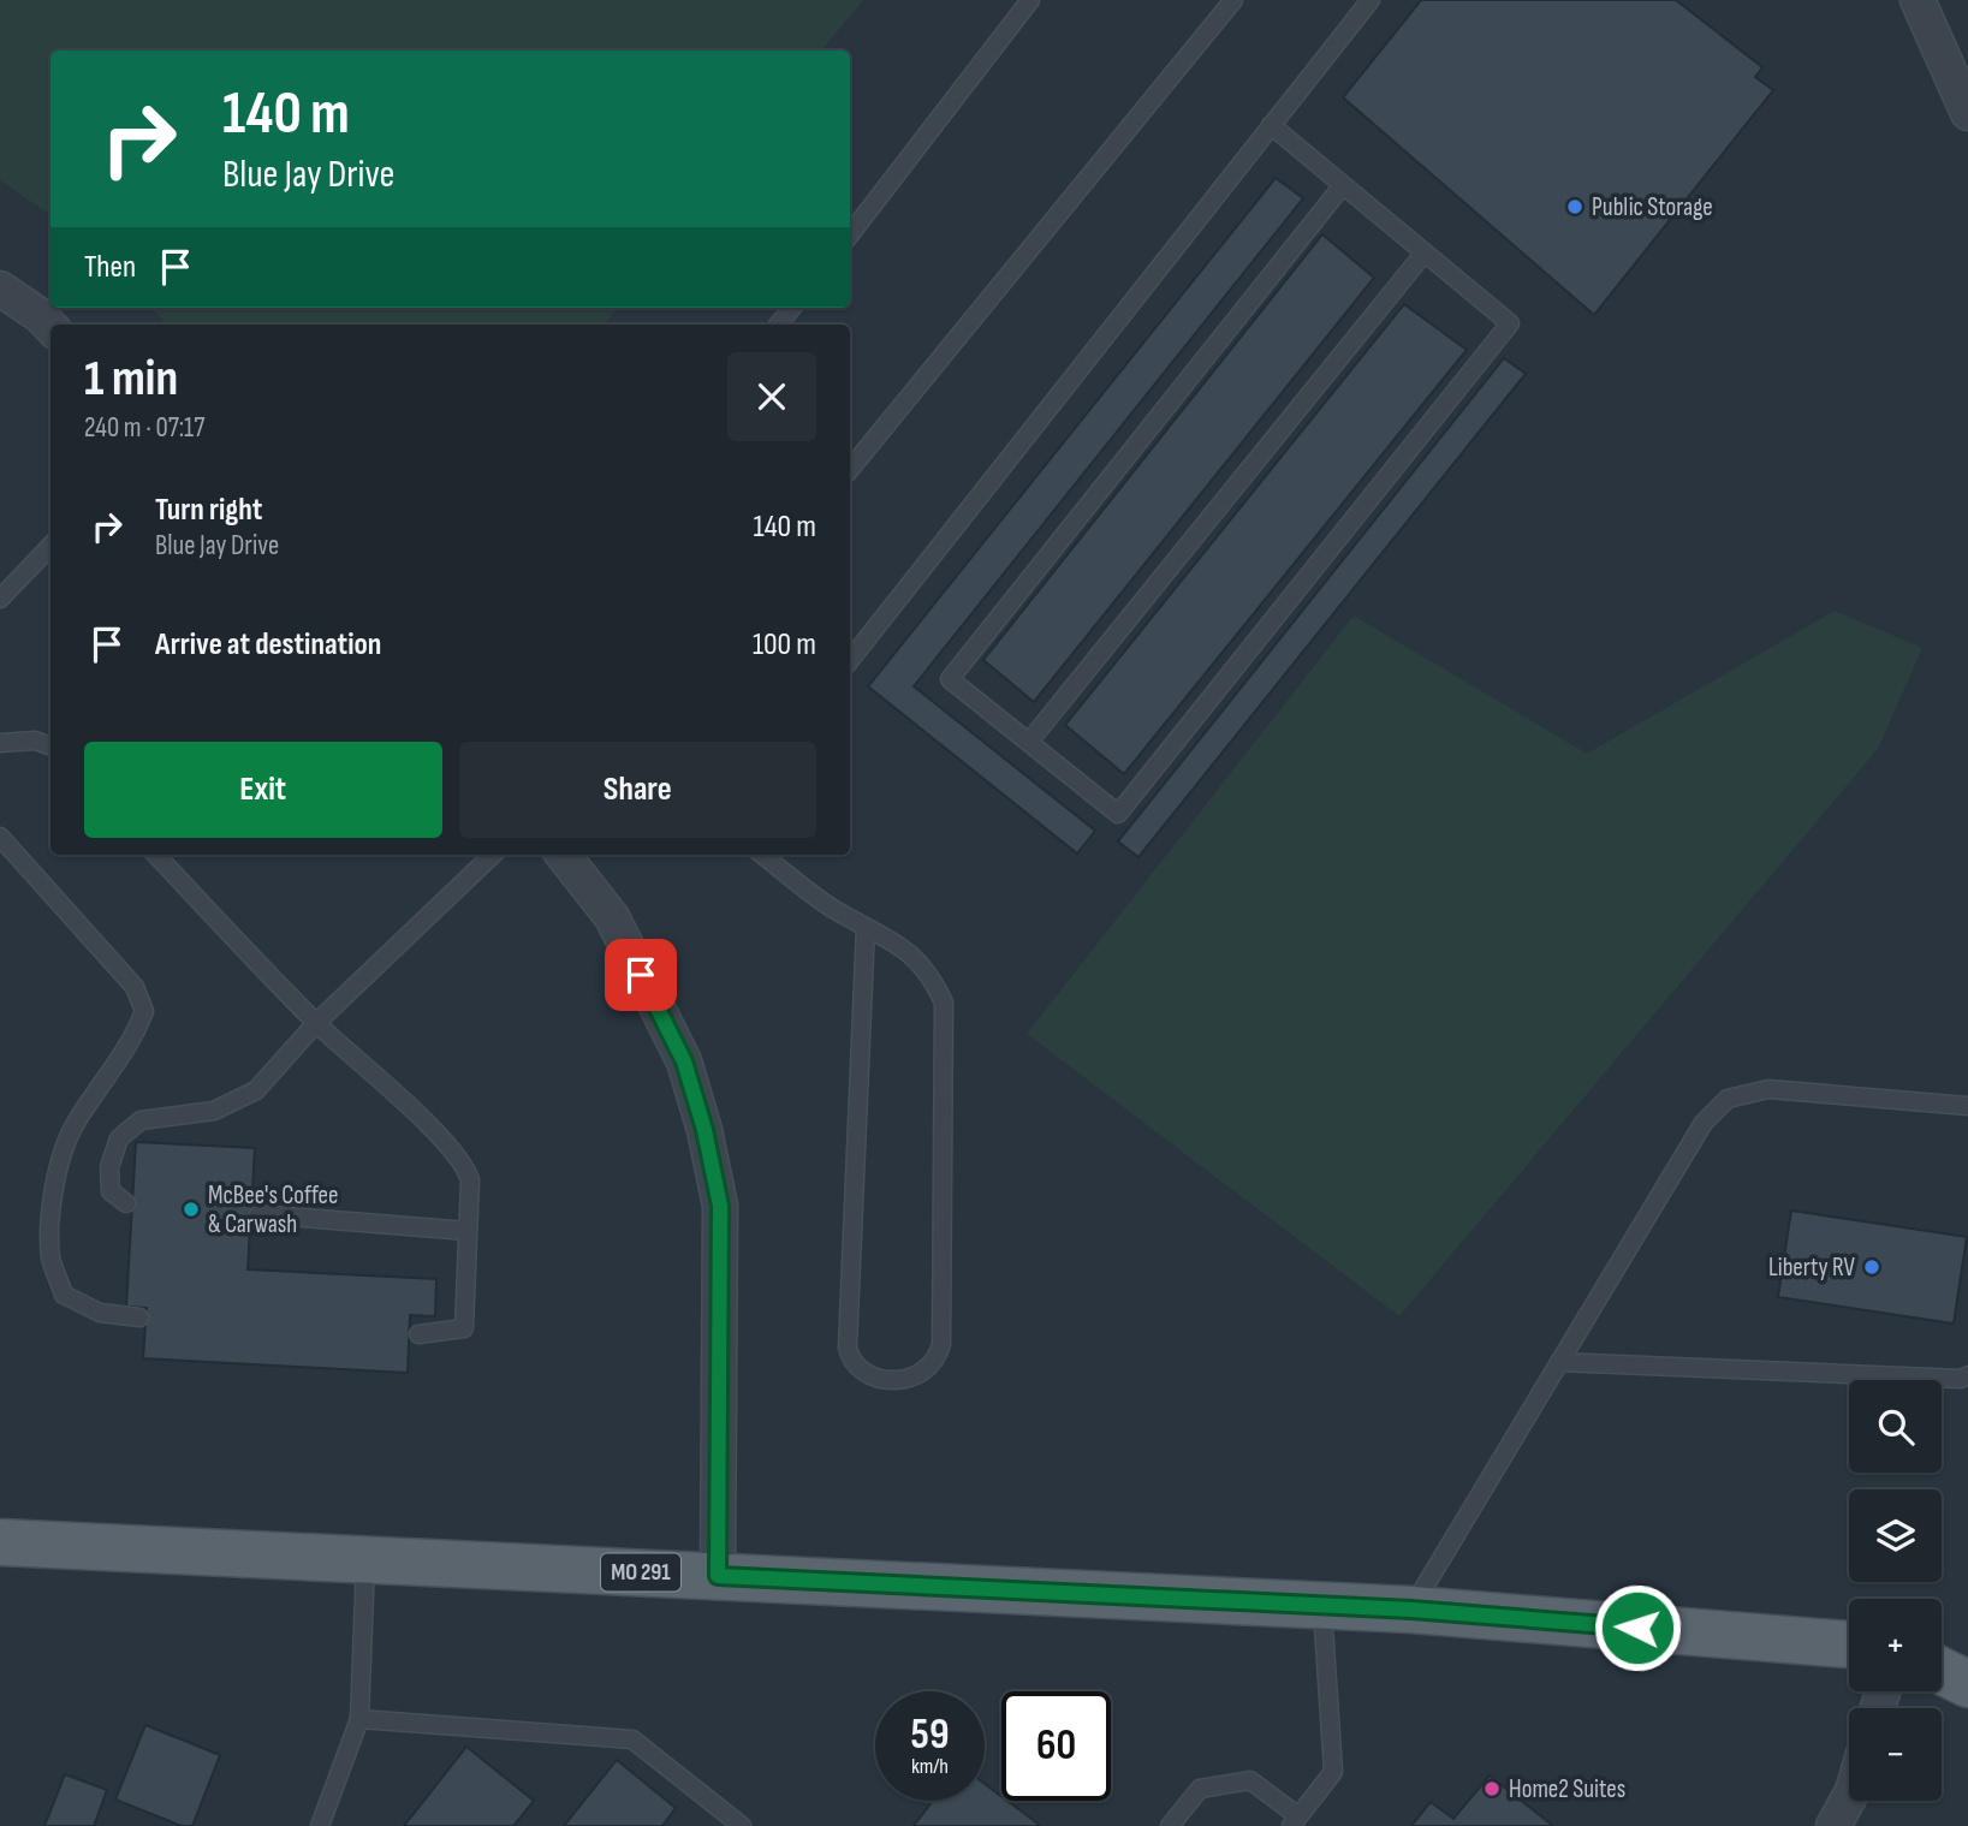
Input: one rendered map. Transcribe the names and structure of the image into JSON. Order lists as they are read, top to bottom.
{
  "streets": {
    "main road": ["MO 291"]
  },
  "places": [
    "Public Storage",
    "McBee's Coffee & Carwash",
    "Liberty RV",
    "Home2 Suites"
  ],
  "page": {
    "turn": ["140 m", "Blue Jay Drive"],
    "then": "Then",
    "heading": ["1 min", "240 m · 07:17"],
    "list": [
      {
        "name": "Turn right",
        "note": "Blue Jay Drive",
        "value": "140 m"
      },
      {
        "name": "Arrive at destination",
        "value": "100 m"
      }
    ],
    "buttons": ["Exit", "Share"],
    "map_buttons": ["+", "−"],
    "speed": "59 km/h",
    "limit": "60"
  }
}
